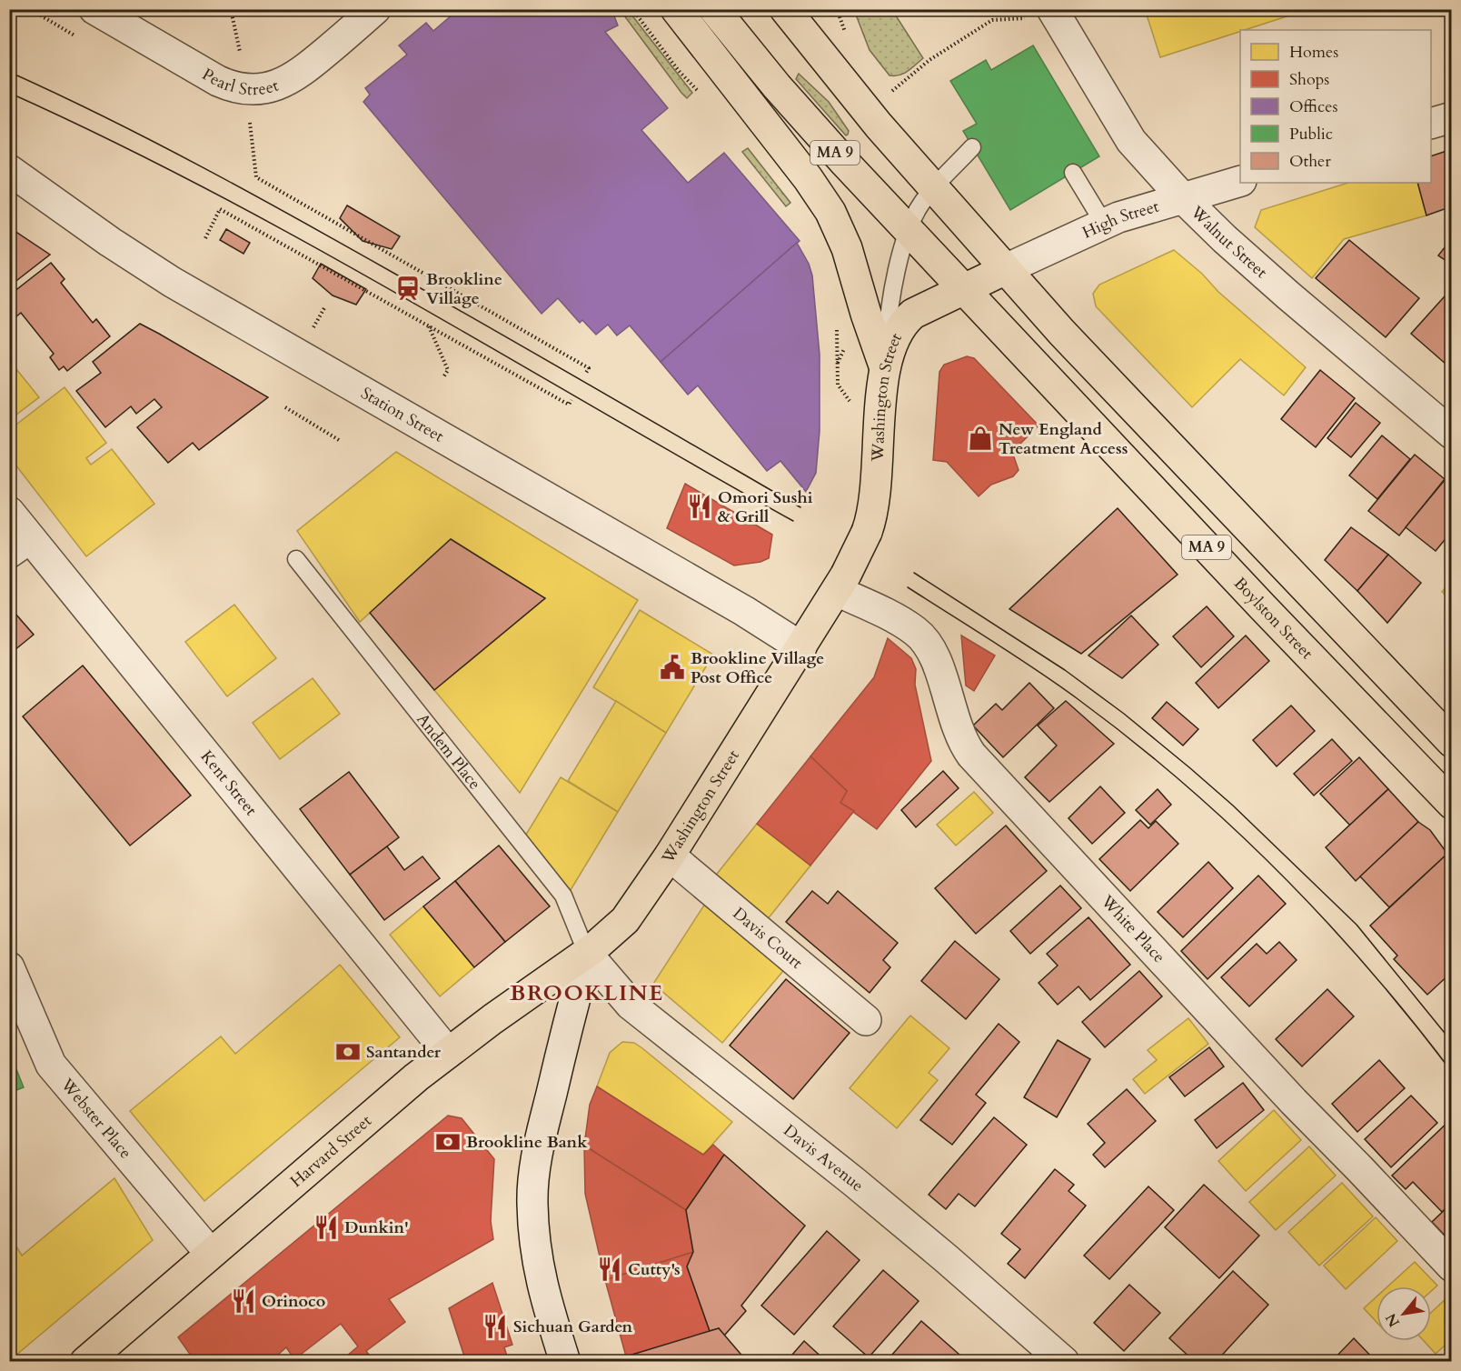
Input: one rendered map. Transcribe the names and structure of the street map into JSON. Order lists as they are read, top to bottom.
{
  "streets": {
    "main road": [
      "MA 9",
      "Washington Street",
      "Boylston Street",
      "Harvard Street"
    ],
    "street": [
      "Pearl Street",
      "High Street",
      "Walnut Street",
      "Station Street",
      "Kent Street",
      "White Place",
      "Davis Court",
      "Webster Place",
      "Davis Avenue"
    ],
    "lane": ["Andem Place"]
  },
  "crossings": [
    ["MA 9", "High Street"],
    ["MA 9", "Washington Street"],
    ["MA 9", "Boylston Street"],
    ["High Street", "Walnut Street"],
    ["High Street", "Washington Street"],
    ["Washington Street", "Station Street"],
    ["Washington Street", "Boylston Street"],
    ["Washington Street", "Andem Place"],
    ["Washington Street", "White Place"],
    ["Washington Street", "Davis Court"],
    ["Washington Street", "Harvard Street"],
    ["Washington Street", "Davis Avenue"],
    ["Andem Place", "Harvard Street"],
    ["Andem Place", "Davis Avenue"],
    ["Kent Street", "Harvard Street"],
    ["Webster Place", "Harvard Street"],
    ["Harvard Street", "Davis Avenue"]
  ],
  "districts": ["BROOKLINE"],
  "places": {
    "station": ["Brookline Village"],
    "shop": ["New England Treatment Access"],
    "restaurant": [
      "Omori Sushi & Grill",
      "Dunkin'",
      "Cutty's",
      "Orinoco",
      "Sichuan Garden"
    ],
    "public building": ["Brookline Village Post Office"],
    "bank": ["Santander", "Brookline Bank"]
  },
  "legend": [
    "Homes",
    "Shops",
    "Offices",
    "Public",
    "Other"
  ],
  "north": "bottom left"
}
